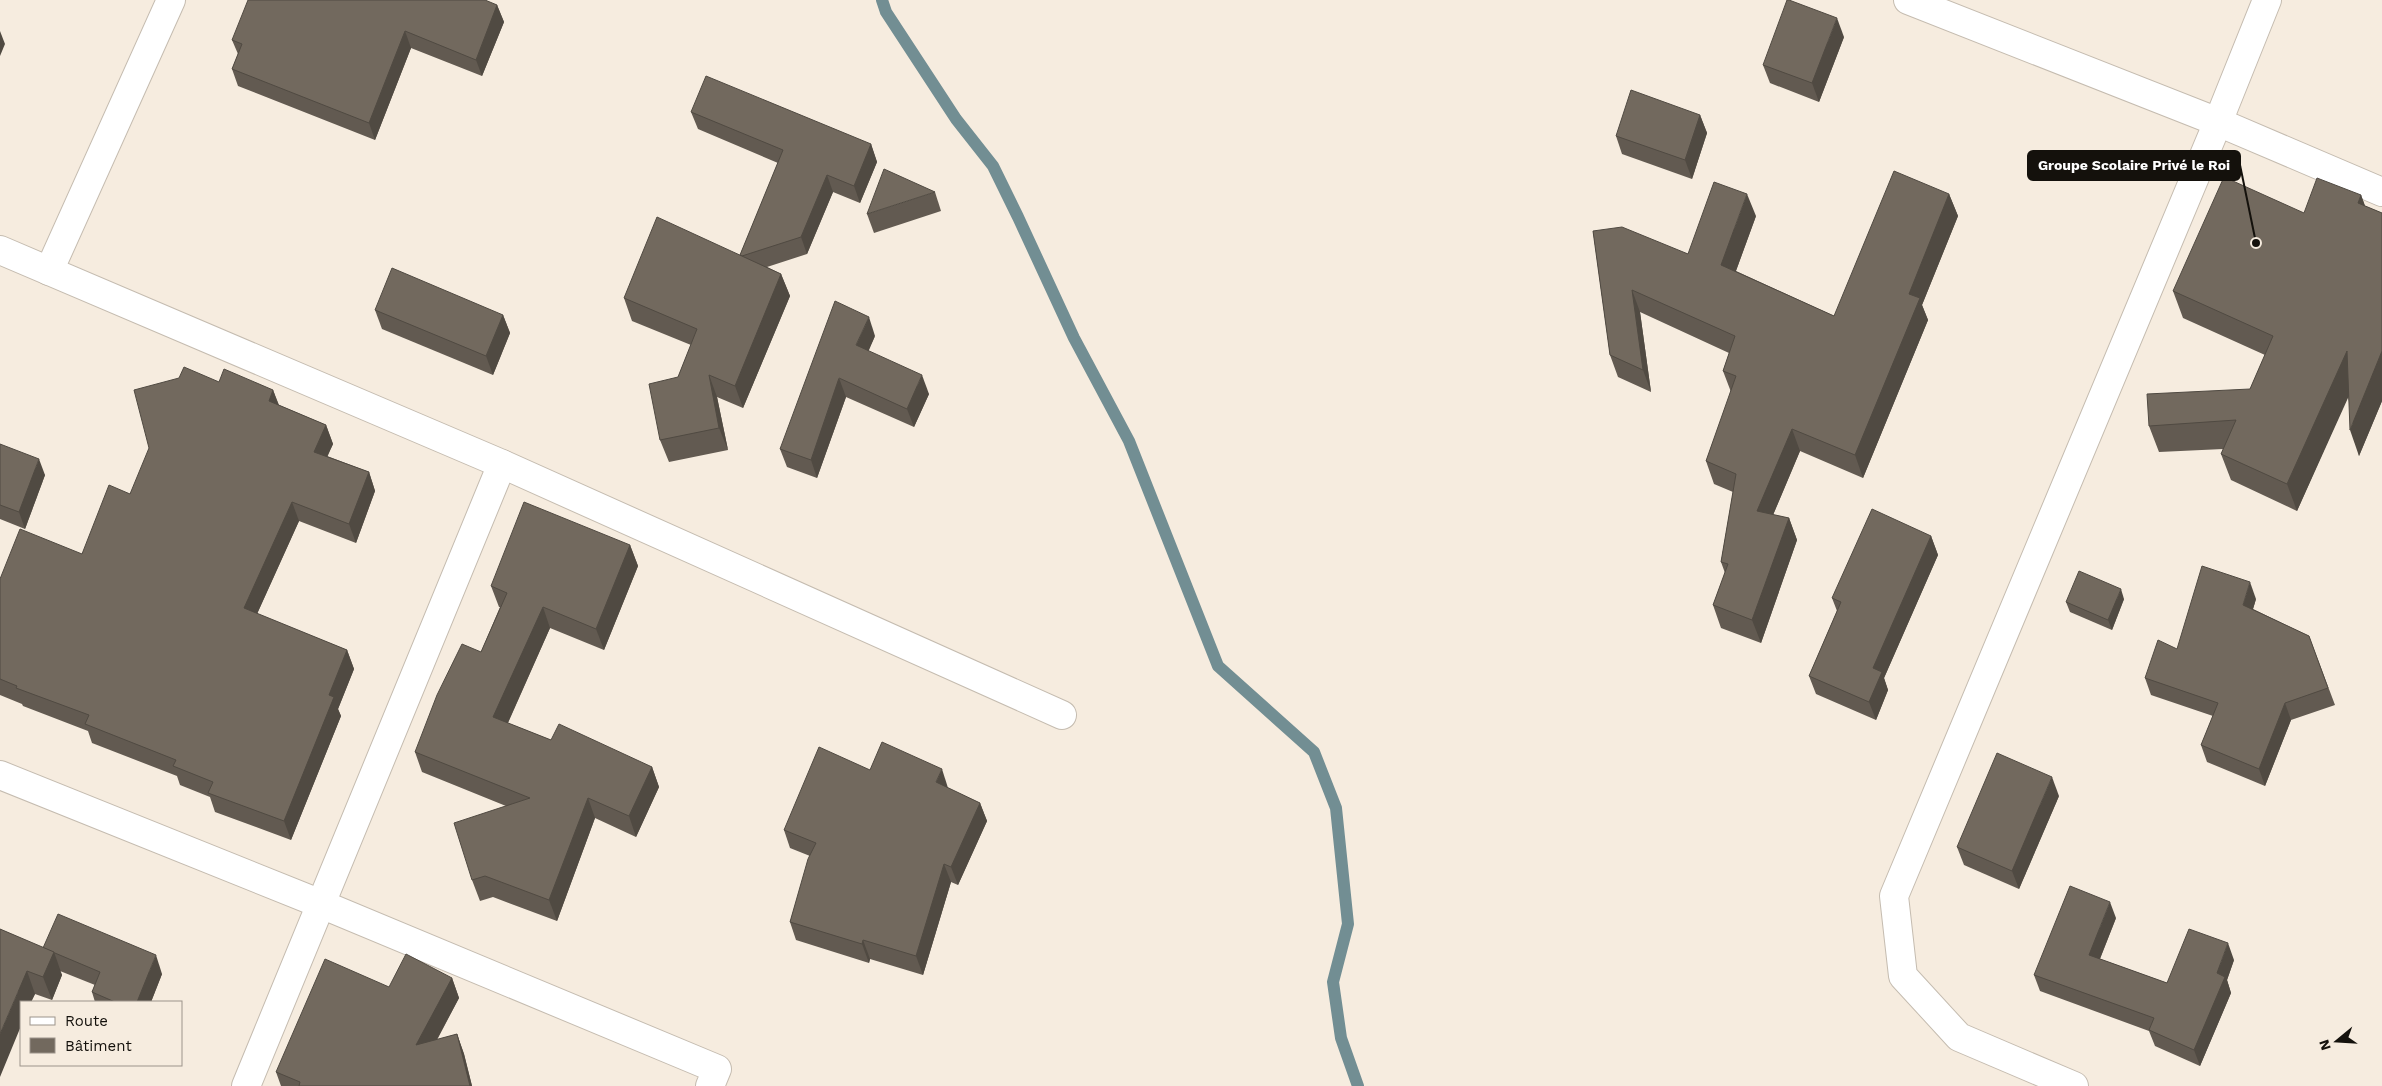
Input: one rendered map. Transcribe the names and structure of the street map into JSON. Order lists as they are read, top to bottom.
{
  "places": ["Groupe Scolaire Privé le Roi"],
  "legend": ["Route", "Bâtiment"],
  "north": "left"
}
